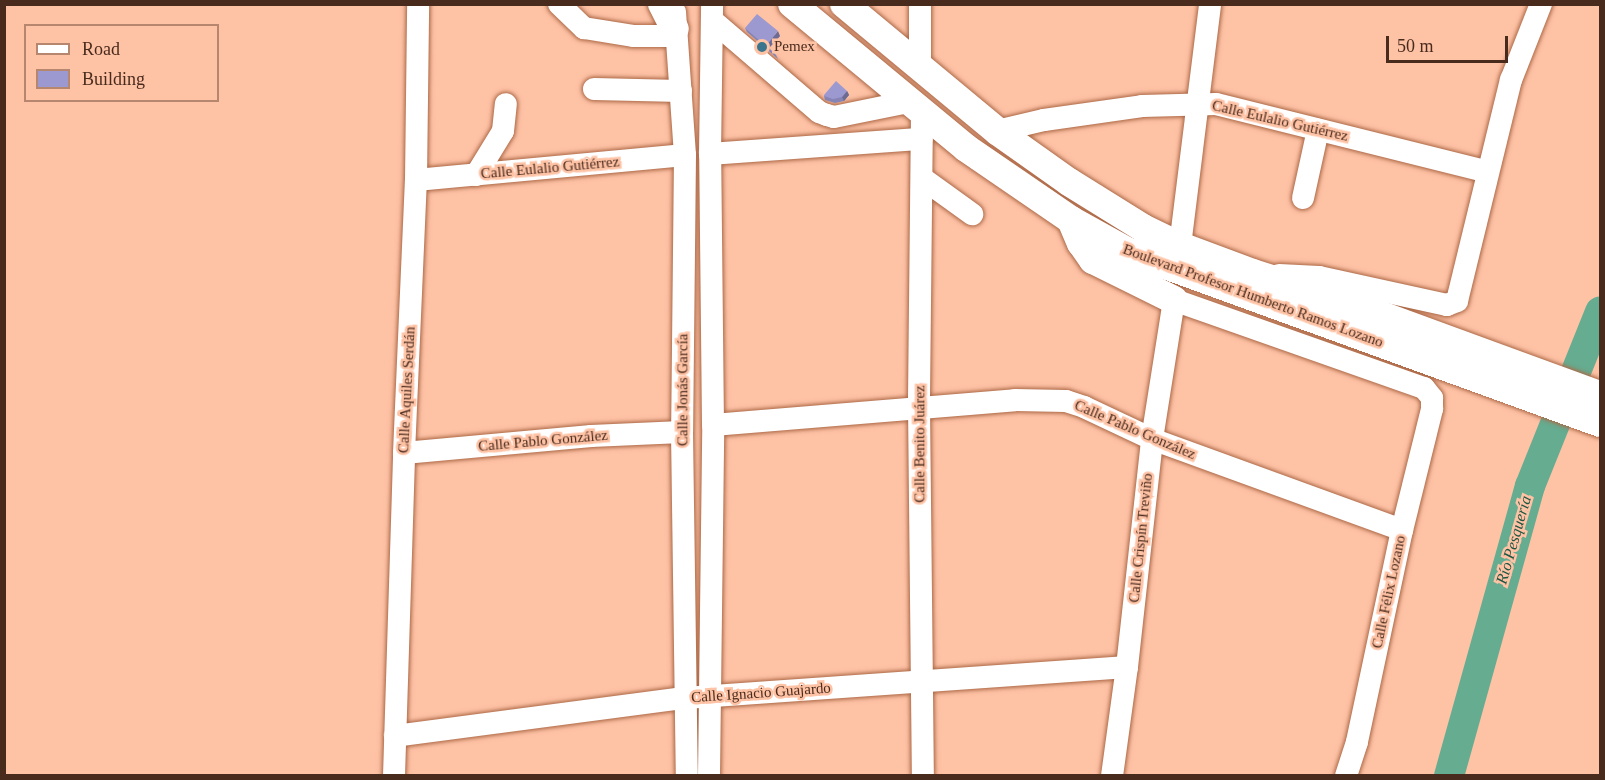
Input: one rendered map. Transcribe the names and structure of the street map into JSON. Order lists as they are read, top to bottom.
{
  "streets": {
    "main road": ["Boulevard Profesor Humberto Ramos Lozano"],
    "street": [
      "Calle Eulalio Gutiérrez",
      "Calle Aquiles Serdán",
      "Calle Jonás García",
      "Calle Pablo González",
      "Calle Benito Juárez",
      "Calle Crispín Treviño",
      "Calle Félix Lozano",
      "Calle Ignacio Guajardo"
    ]
  },
  "crossings": [
    ["Calle Eulalio Gutiérrez", "Boulevard Profesor Humberto Ramos Lozano"],
    ["Calle Eulalio Gutiérrez", "Calle Aquiles Serdán"],
    ["Calle Eulalio Gutiérrez", "Calle Jonás García"],
    ["Boulevard Profesor Humberto Ramos Lozano", "Calle Benito Juárez"],
    ["Calle Aquiles Serdán", "Calle Pablo González"],
    ["Calle Aquiles Serdán", "Calle Ignacio Guajardo"],
    ["Calle Jonás García", "Calle Pablo González"],
    ["Calle Jonás García", "Calle Ignacio Guajardo"],
    ["Calle Pablo González", "Calle Benito Juárez"],
    ["Calle Pablo González", "Calle Crispín Treviño"],
    ["Calle Pablo González", "Calle Félix Lozano"],
    ["Calle Benito Juárez", "Calle Ignacio Guajardo"],
    ["Calle Crispín Treviño", "Calle Félix Lozano"],
    ["Calle Crispín Treviño", "Calle Ignacio Guajardo"]
  ],
  "water": ["Río Pesquería"],
  "places": ["Pemex"],
  "legend": ["Road", "Building"],
  "scale_bar": "50 m"
}
